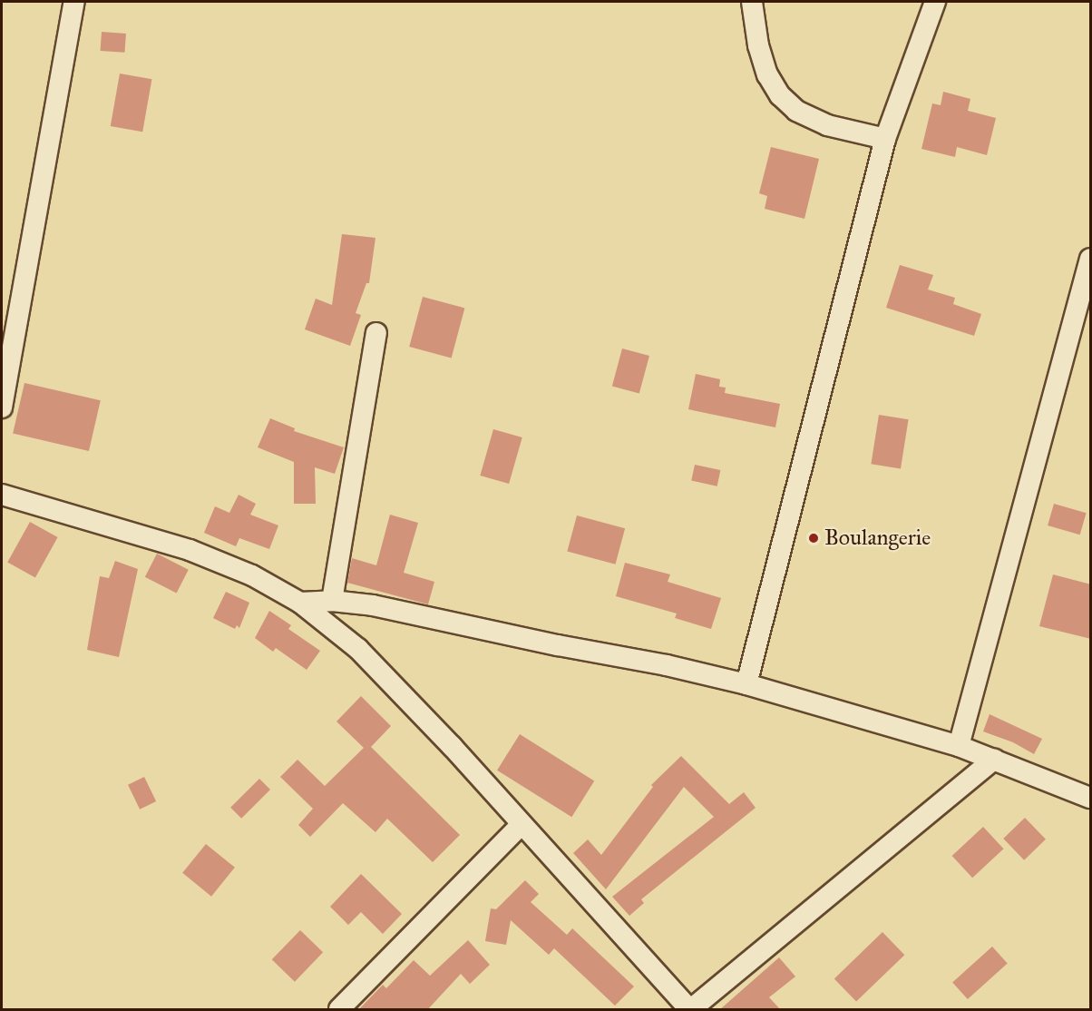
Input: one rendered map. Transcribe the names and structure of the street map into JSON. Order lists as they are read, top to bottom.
{
  "places": ["Boulangerie"]
}
